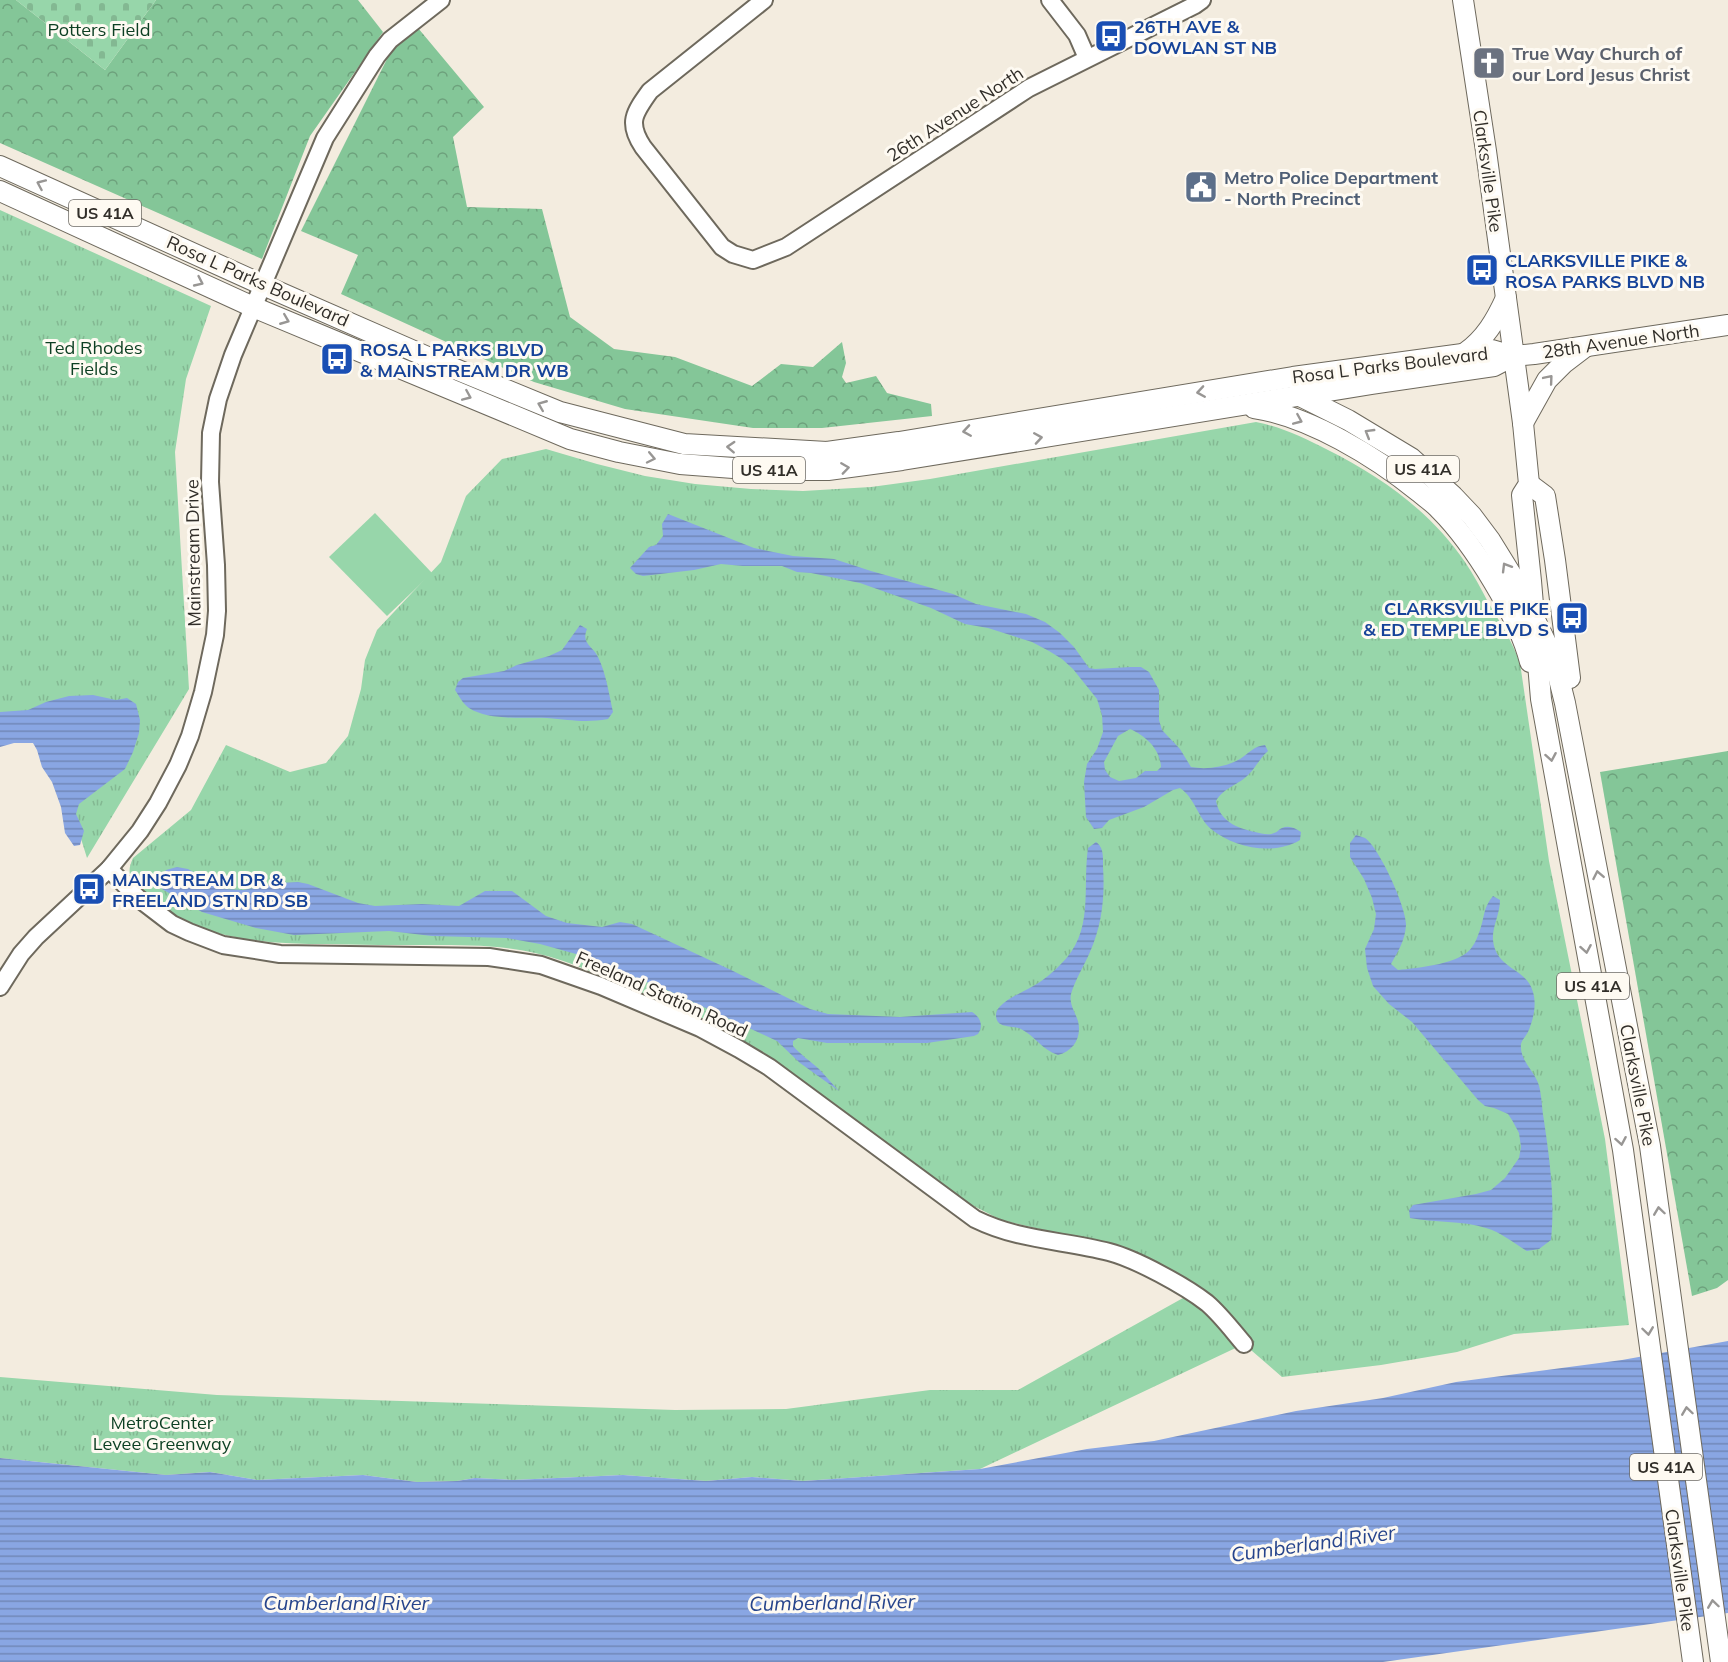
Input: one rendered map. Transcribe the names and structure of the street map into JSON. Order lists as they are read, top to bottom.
{
  "streets": {
    "main road": [
      "Clarksville Pike",
      "US 41A",
      "Rosa L Parks Boulevard",
      "28th Avenue North"
    ],
    "street": ["26th Avenue North", "Mainstream Drive", "Freeland Station Road"]
  },
  "crossings": [
    ["Clarksville Pike", "US 41A"],
    ["Clarksville Pike", "Rosa L Parks Boulevard"],
    ["Clarksville Pike", "28th Avenue North"],
    ["US 41A", "Rosa L Parks Boulevard"],
    ["Rosa L Parks Boulevard", "28th Avenue North"],
    ["Rosa L Parks Boulevard", "Mainstream Drive"],
    ["Mainstream Drive", "Freeland Station Road"]
  ],
  "water": ["Cumberland River"],
  "parks": ["Potters Field", "Ted Rhodes Fields", "MetroCenter Levee Greenway"],
  "places": {
    "bus stop": [
      "26TH AVE & DOWLAN ST NB",
      "CLARKSVILLE PIKE & ROSA PARKS BLVD NB",
      "ROSA L PARKS BLVD & MAINSTREAM DR WB",
      "CLARKSVILLE PIKE & ED TEMPLE BLVD S",
      "MAINSTREAM DR & FREELAND STN RD SB"
    ],
    "church": ["True Way Church of our Lord Jesus Christ"],
    "public building": ["Metro Police Department - North Precinct"]
  }
}
